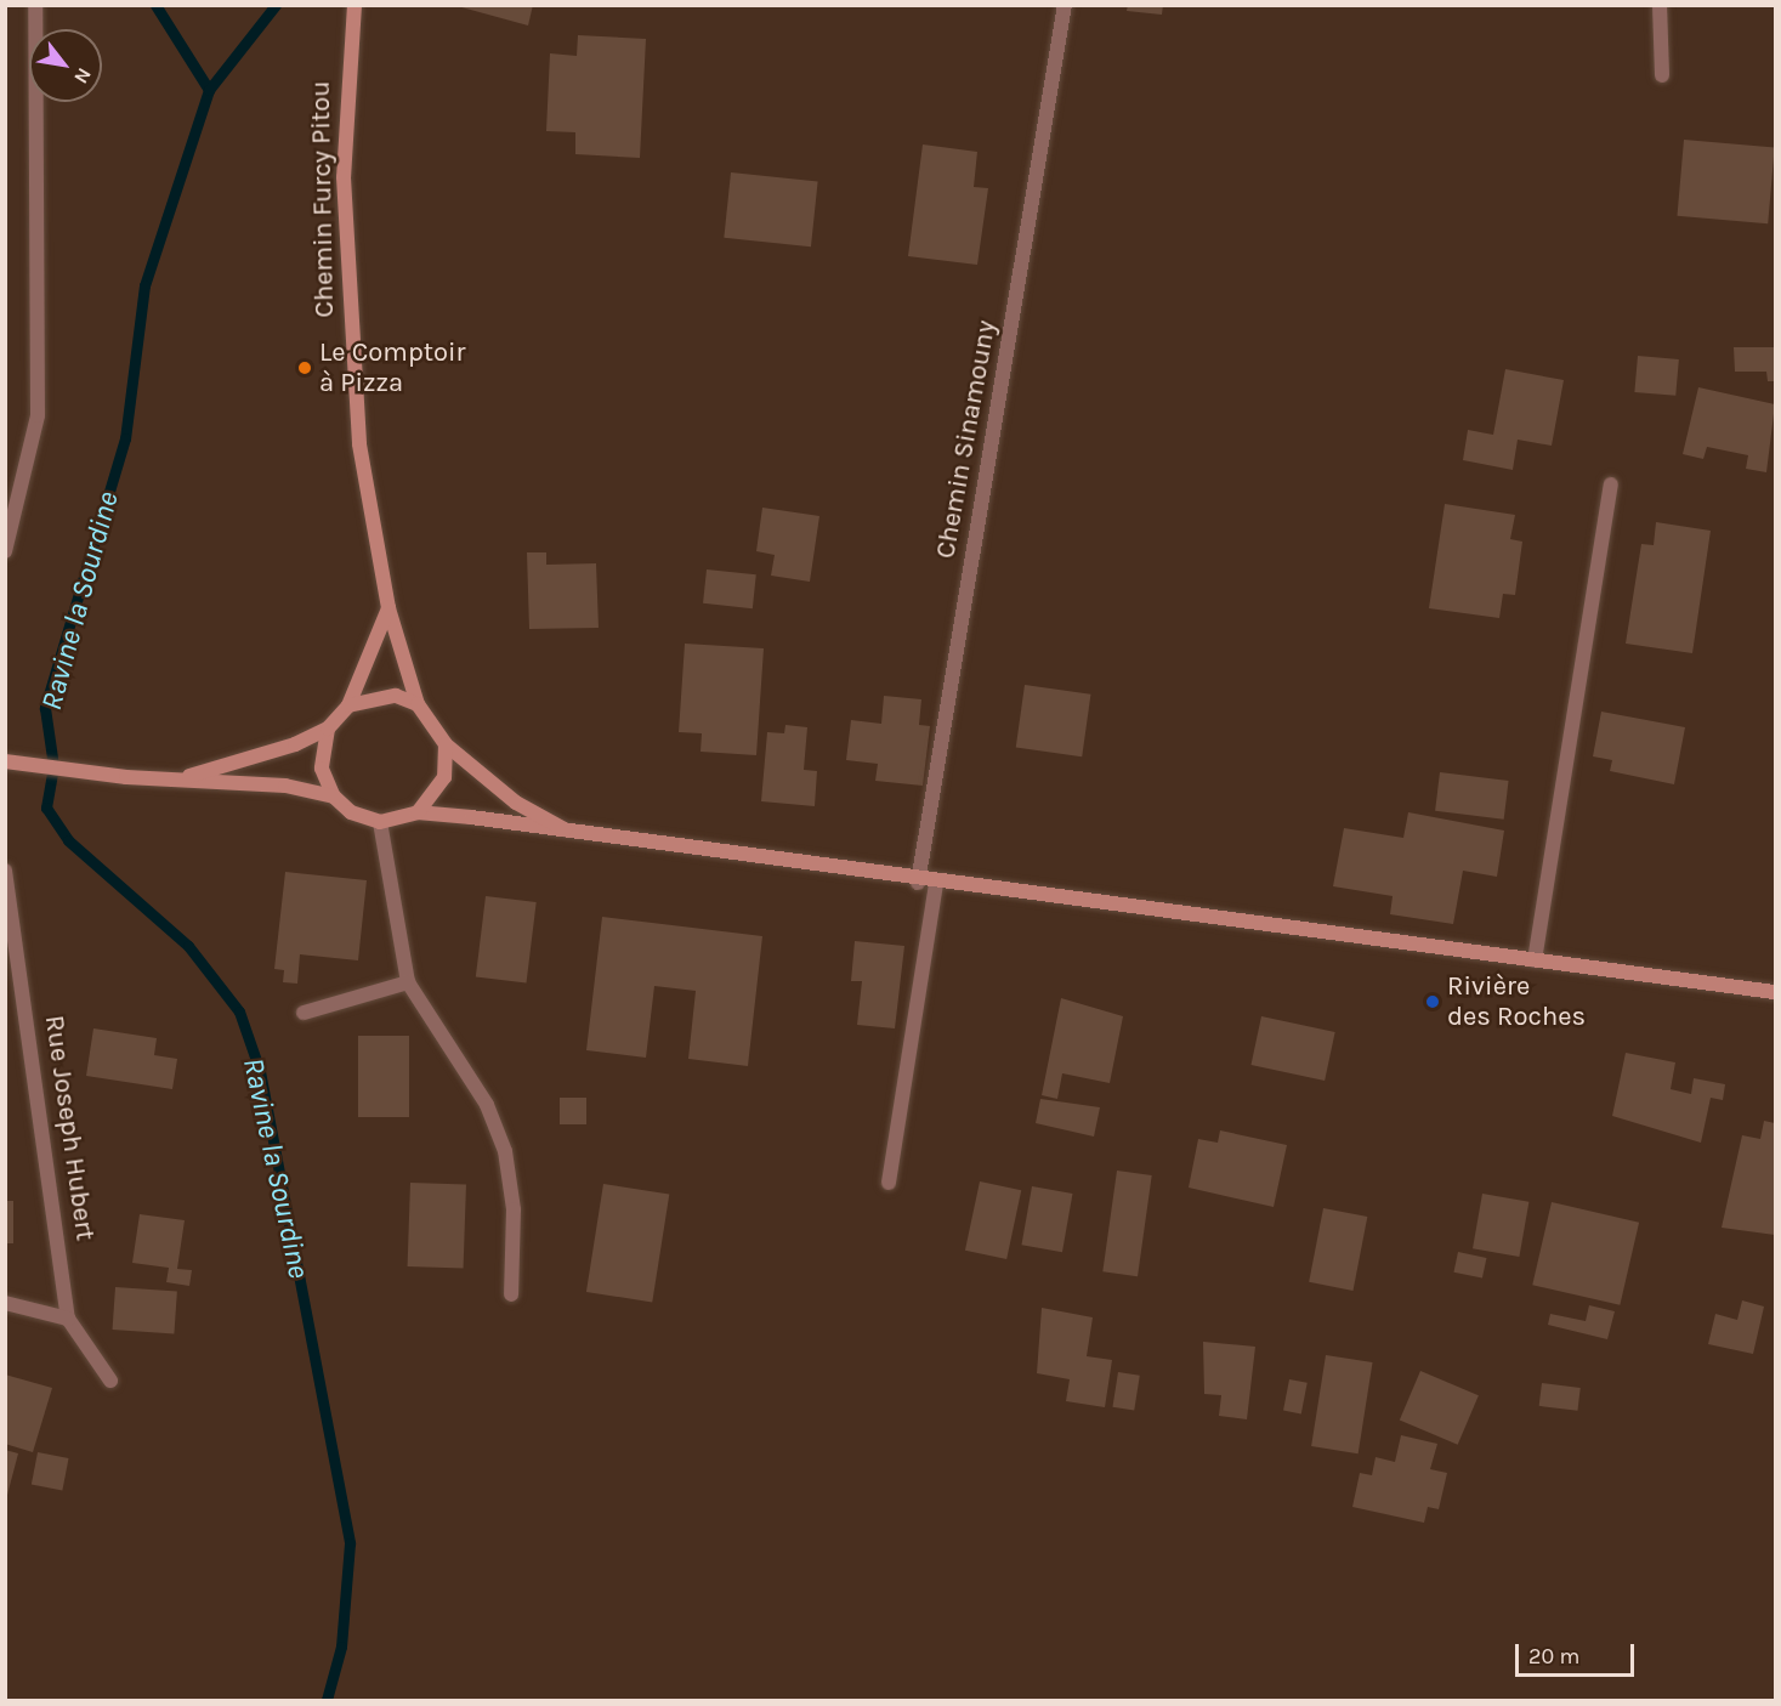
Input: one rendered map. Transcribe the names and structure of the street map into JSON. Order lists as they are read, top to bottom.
{
  "streets": {
    "main road": ["Chemin Furcy Pitou"],
    "street": ["Chemin Sinamouny", "Rue Joseph Hubert"]
  },
  "water": ["Ravine la Sourdine"],
  "places": ["Le Comptoir à Pizza", "Rivière des Roches"],
  "scale_bar": "20 m",
  "north": "bottom right"
}
